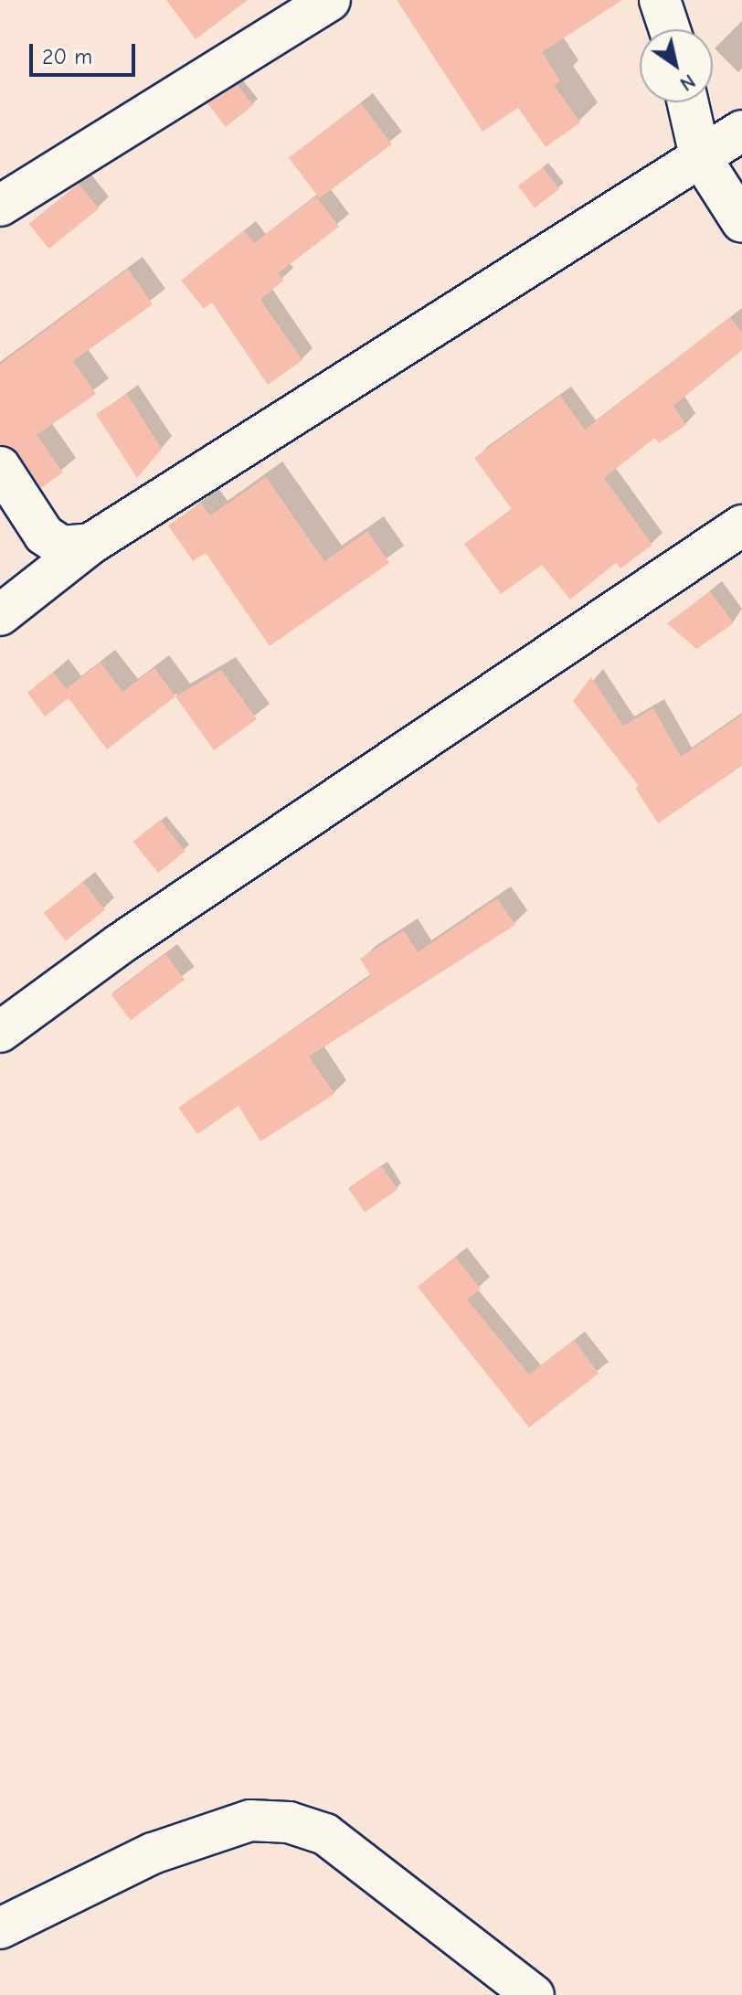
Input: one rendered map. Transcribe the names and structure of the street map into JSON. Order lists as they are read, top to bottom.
{
  "scale_bar": "20 m",
  "north": "bottom right"
}
